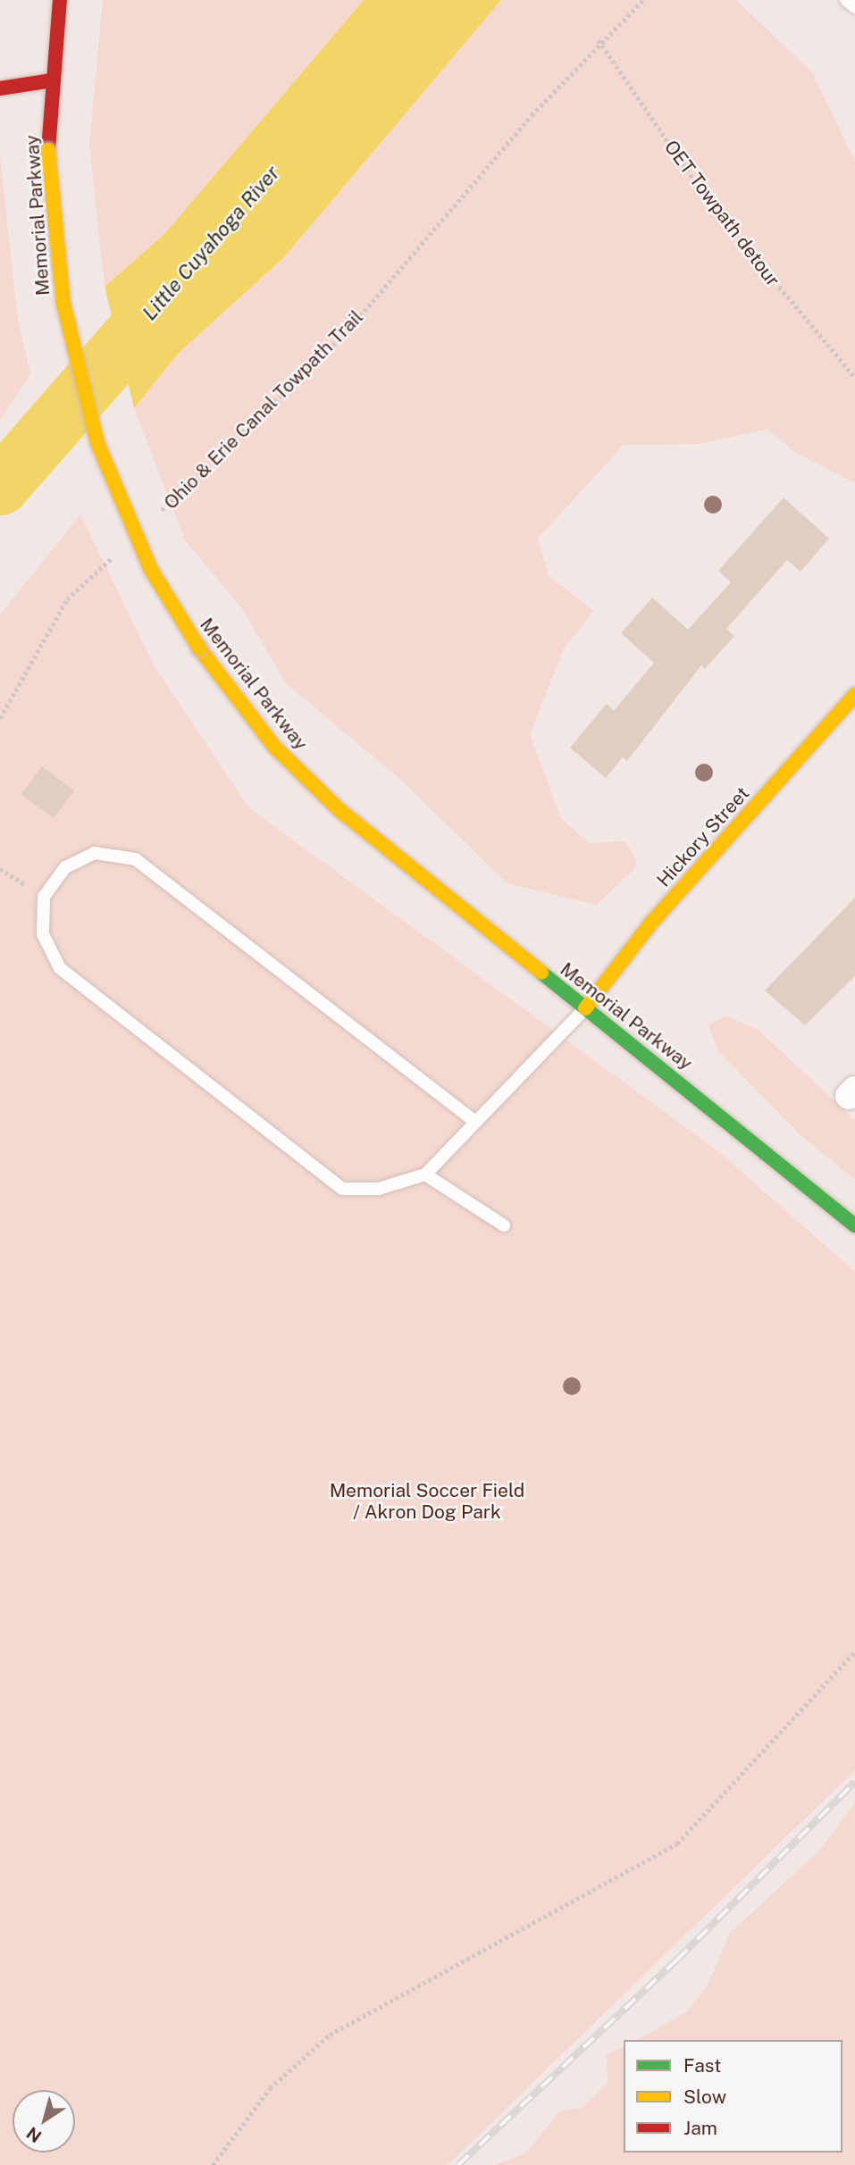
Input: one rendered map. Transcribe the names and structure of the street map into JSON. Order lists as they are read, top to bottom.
{
  "streets": {
    "main road": ["Memorial Parkway", "Hickory Street"],
    "path": ["OET Towpath detour", "Ohio & Erie Canal Towpath Trail"]
  },
  "crossings": [
    ["OET Towpath detour", "Ohio & Erie Canal Towpath Trail"],
    ["Memorial Parkway", "Hickory Street"]
  ],
  "water": ["Little Cuyahoga River"],
  "parks": ["Memorial Soccer Field / Akron Dog Park"],
  "legend": ["Fast", "Slow", "Jam"],
  "north": "bottom left"
}
